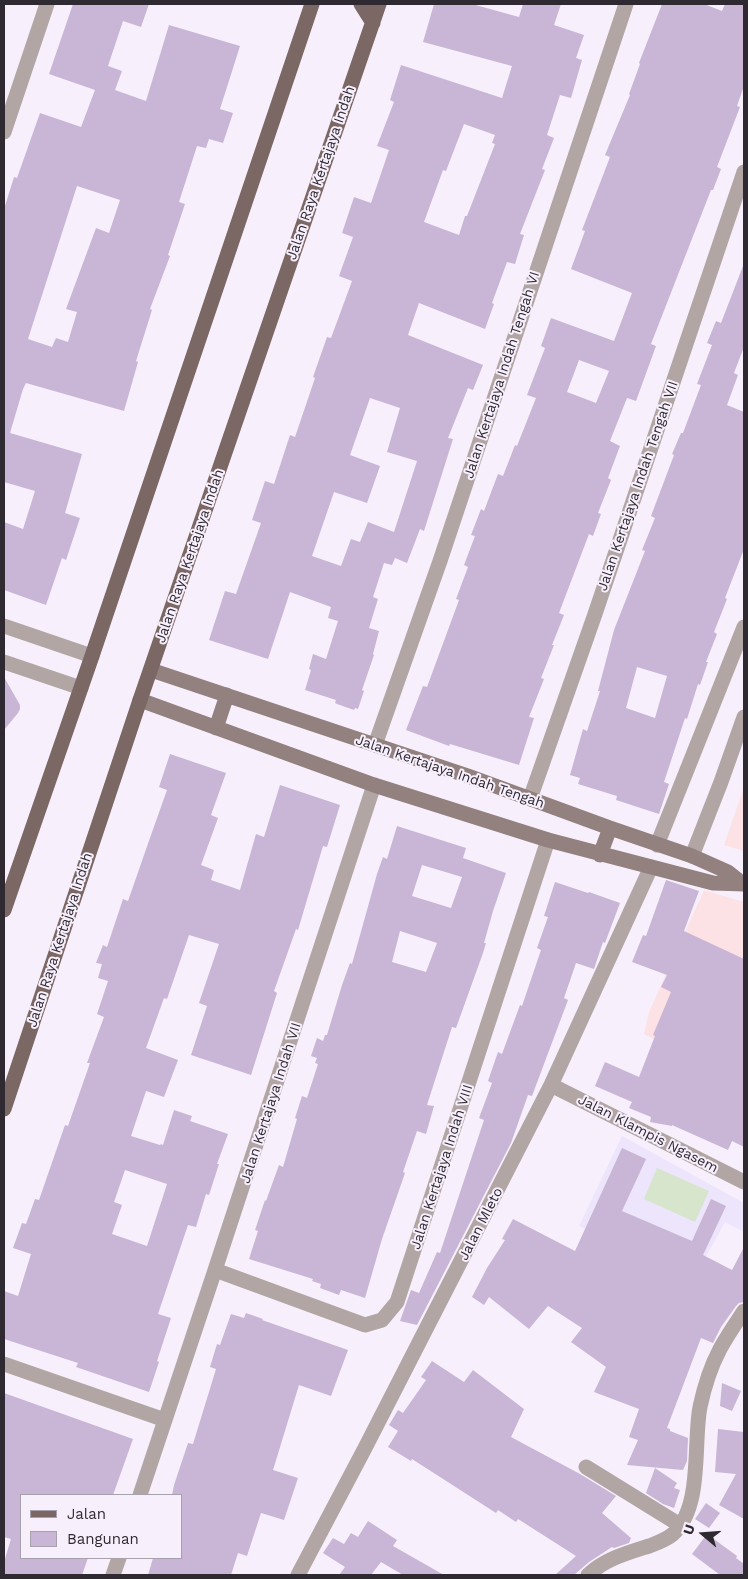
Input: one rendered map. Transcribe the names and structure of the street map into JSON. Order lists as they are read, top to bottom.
{
  "streets": {
    "main road": ["Jalan Raya Kertajaya Indah", "Jalan Kertajaya Indah Tengah"],
    "street": [
      "Jalan Kertajaya Indah Tengah VI",
      "Jalan Kertajaya Indah Tengah VII",
      "Jalan Kertajaya Indah VII",
      "Jalan Klampis Ngasem",
      "Jalan Kertajaya Indah VIII",
      "Jalan Mleto"
    ]
  },
  "crossings": [
    ["Jalan Raya Kertajaya Indah", "Jalan Kertajaya Indah Tengah"],
    ["Jalan Kertajaya Indah Tengah VI", "Jalan Kertajaya Indah Tengah"],
    ["Jalan Kertajaya Indah Tengah VII", "Jalan Kertajaya Indah Tengah"],
    ["Jalan Kertajaya Indah VII", "Jalan Kertajaya Indah VIII"],
    ["Jalan Klampis Ngasem", "Jalan Mleto"]
  ],
  "legend": ["Jalan", "Bangunan"],
  "north": "left"
}
